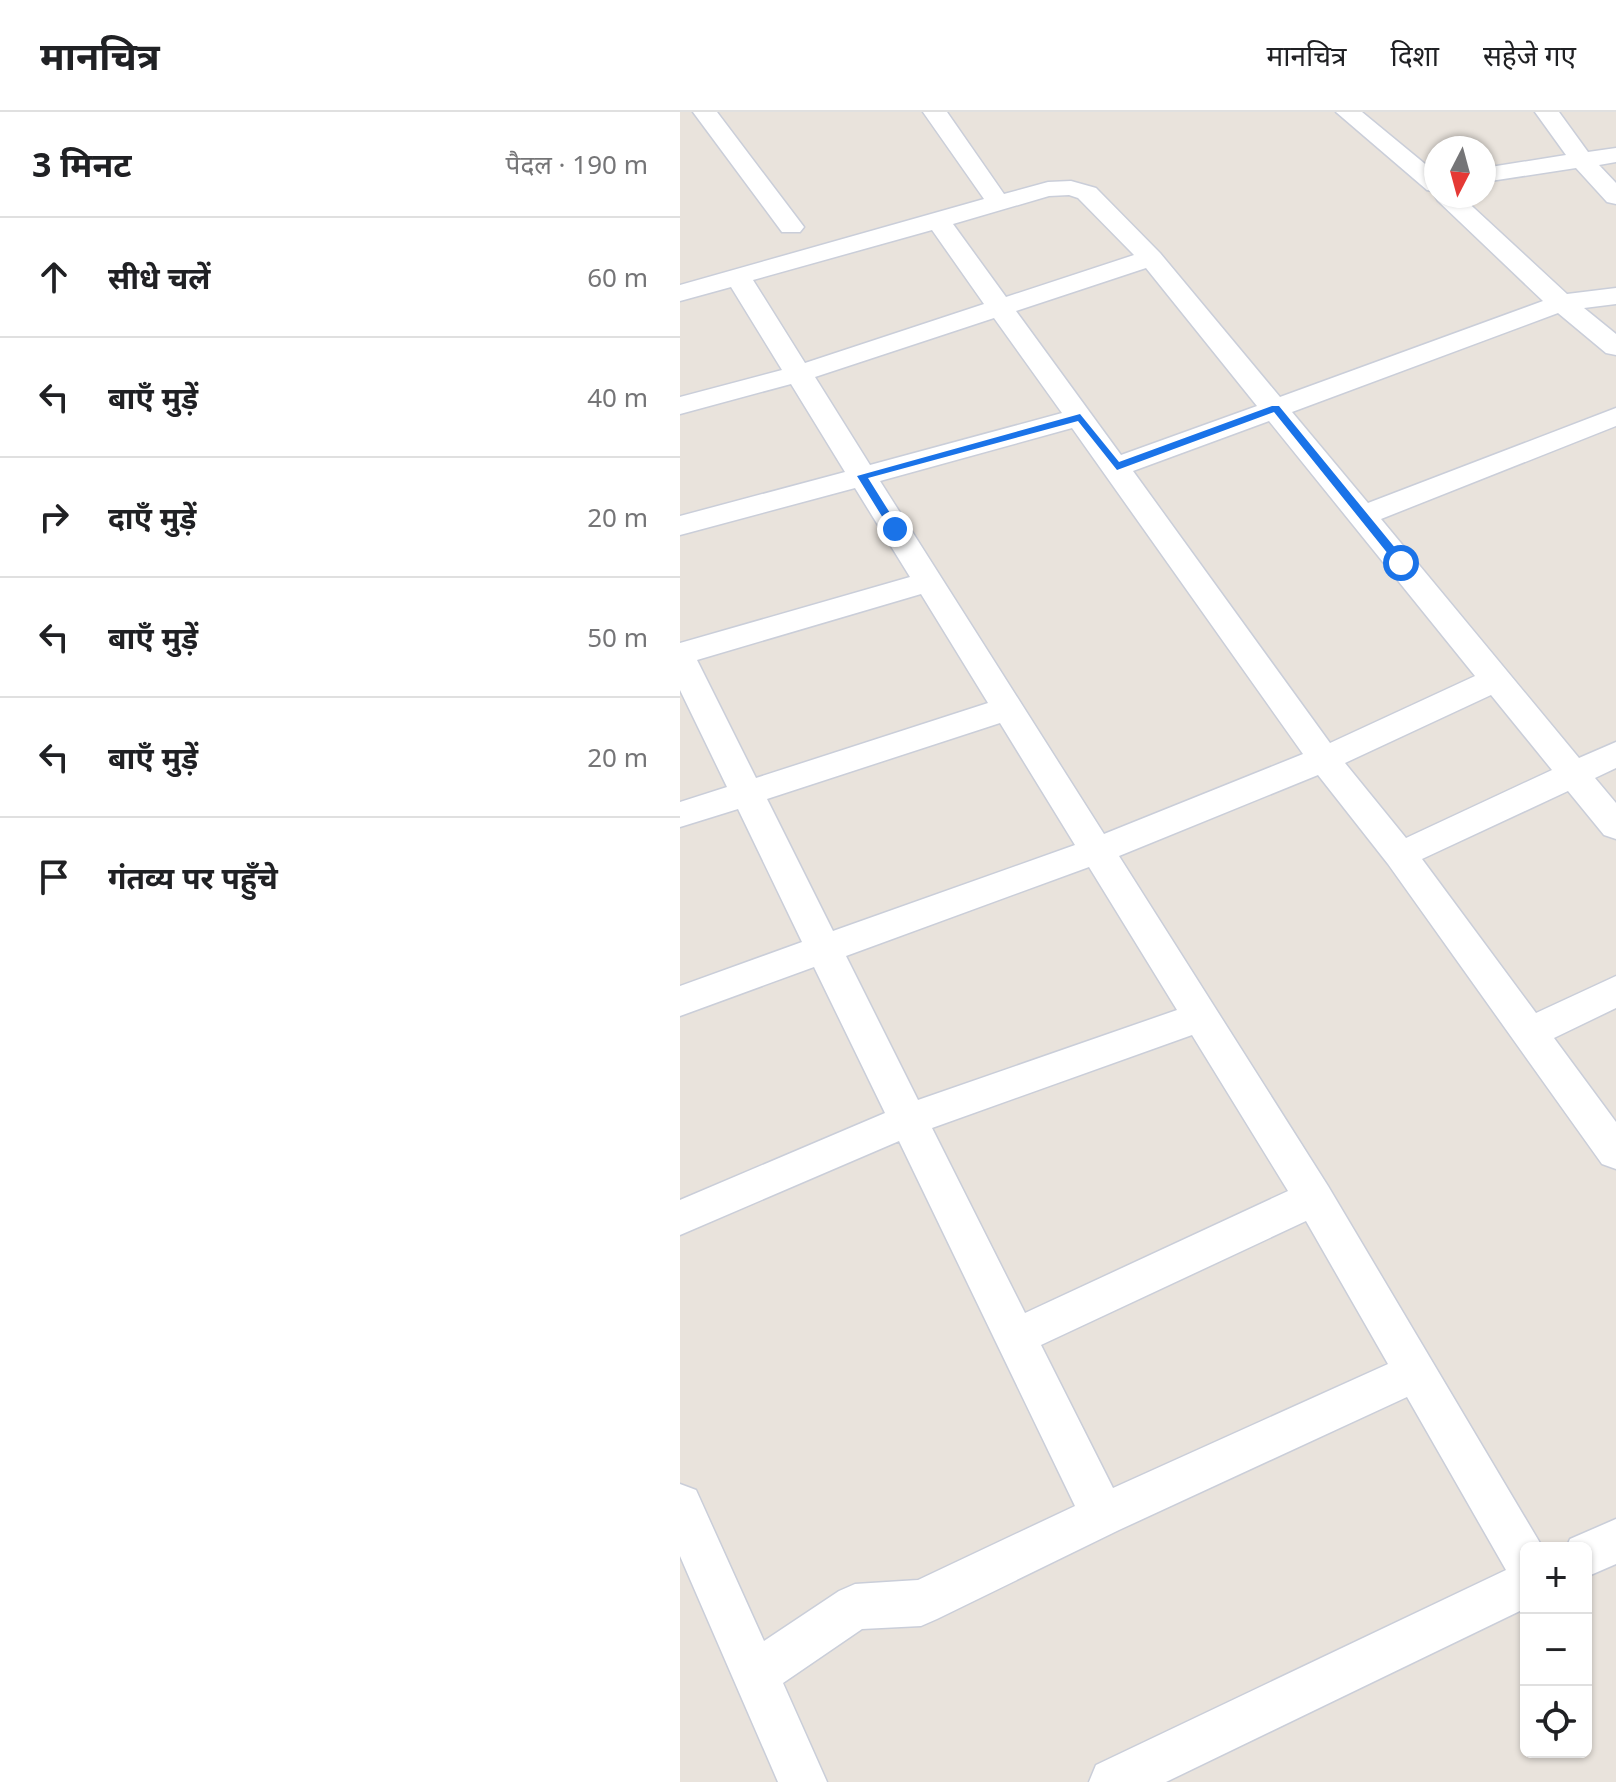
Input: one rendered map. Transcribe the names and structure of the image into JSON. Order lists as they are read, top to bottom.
{
  "north": "bottom",
  "page": {
    "header": "मानचित्र",
    "nav": ["मानचित्र", "दिशा", "सहेजे गए"],
    "heading": ["3 मिनट", "पैदल · 190 m"],
    "list": [
      ["सीधे चलें", "60 m"],
      ["बाएँ मुड़ें", "40 m"],
      ["दाएँ मुड़ें", "20 m"],
      ["बाएँ मुड़ें", "50 m"],
      ["बाएँ मुड़ें", "20 m"],
      "गंतव्य पर पहुँचे"
    ],
    "map_buttons": ["+", "−"]
  }
}
